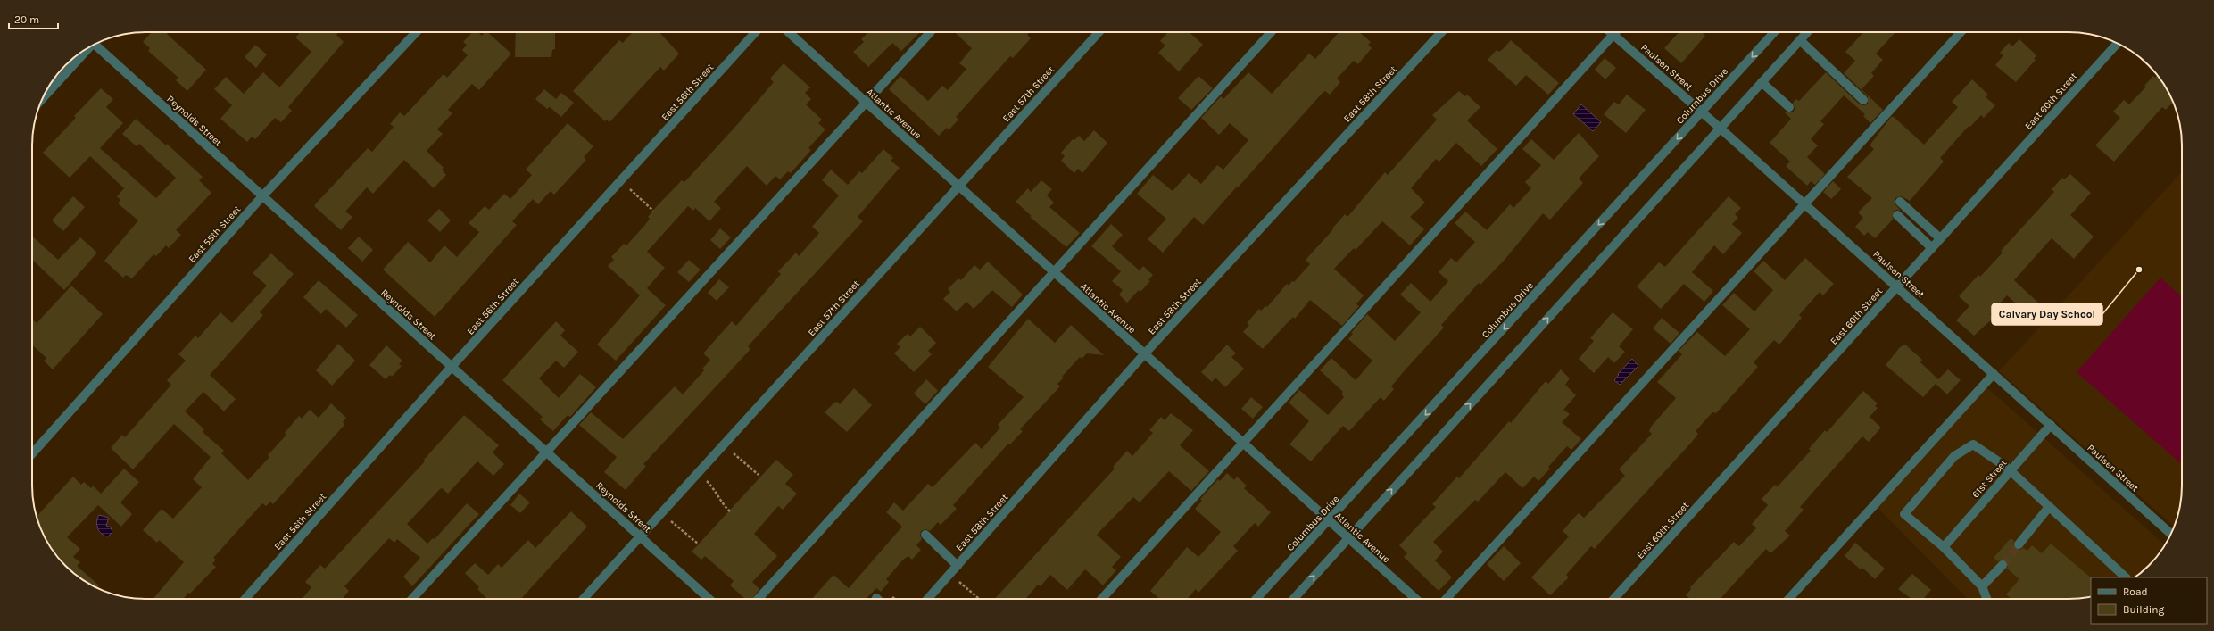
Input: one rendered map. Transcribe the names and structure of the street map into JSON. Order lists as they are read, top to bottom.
{
  "streets": {
    "street": [
      "Paulsen Street",
      "East 56th Street",
      "East 57th Street",
      "East 58th Street",
      "Columbus Drive",
      "East 60th Street",
      "Atlantic Avenue",
      "Reynolds Street",
      "East 55th Street",
      "61st Street"
    ]
  },
  "crossings": [
    ["Paulsen Street", "Columbus Drive"],
    ["Paulsen Street", "East 60th Street"],
    ["Paulsen Street", "61st Street"],
    ["East 56th Street", "Reynolds Street"],
    ["East 57th Street", "Atlantic Avenue"],
    ["East 57th Street", "Reynolds Street"],
    ["East 58th Street", "Atlantic Avenue"],
    ["Columbus Drive", "Atlantic Avenue"],
    ["Reynolds Street", "East 55th Street"]
  ],
  "places": ["Calvary Day School"],
  "legend": ["Road", "Building"],
  "scale_bar": "20 m"
}
